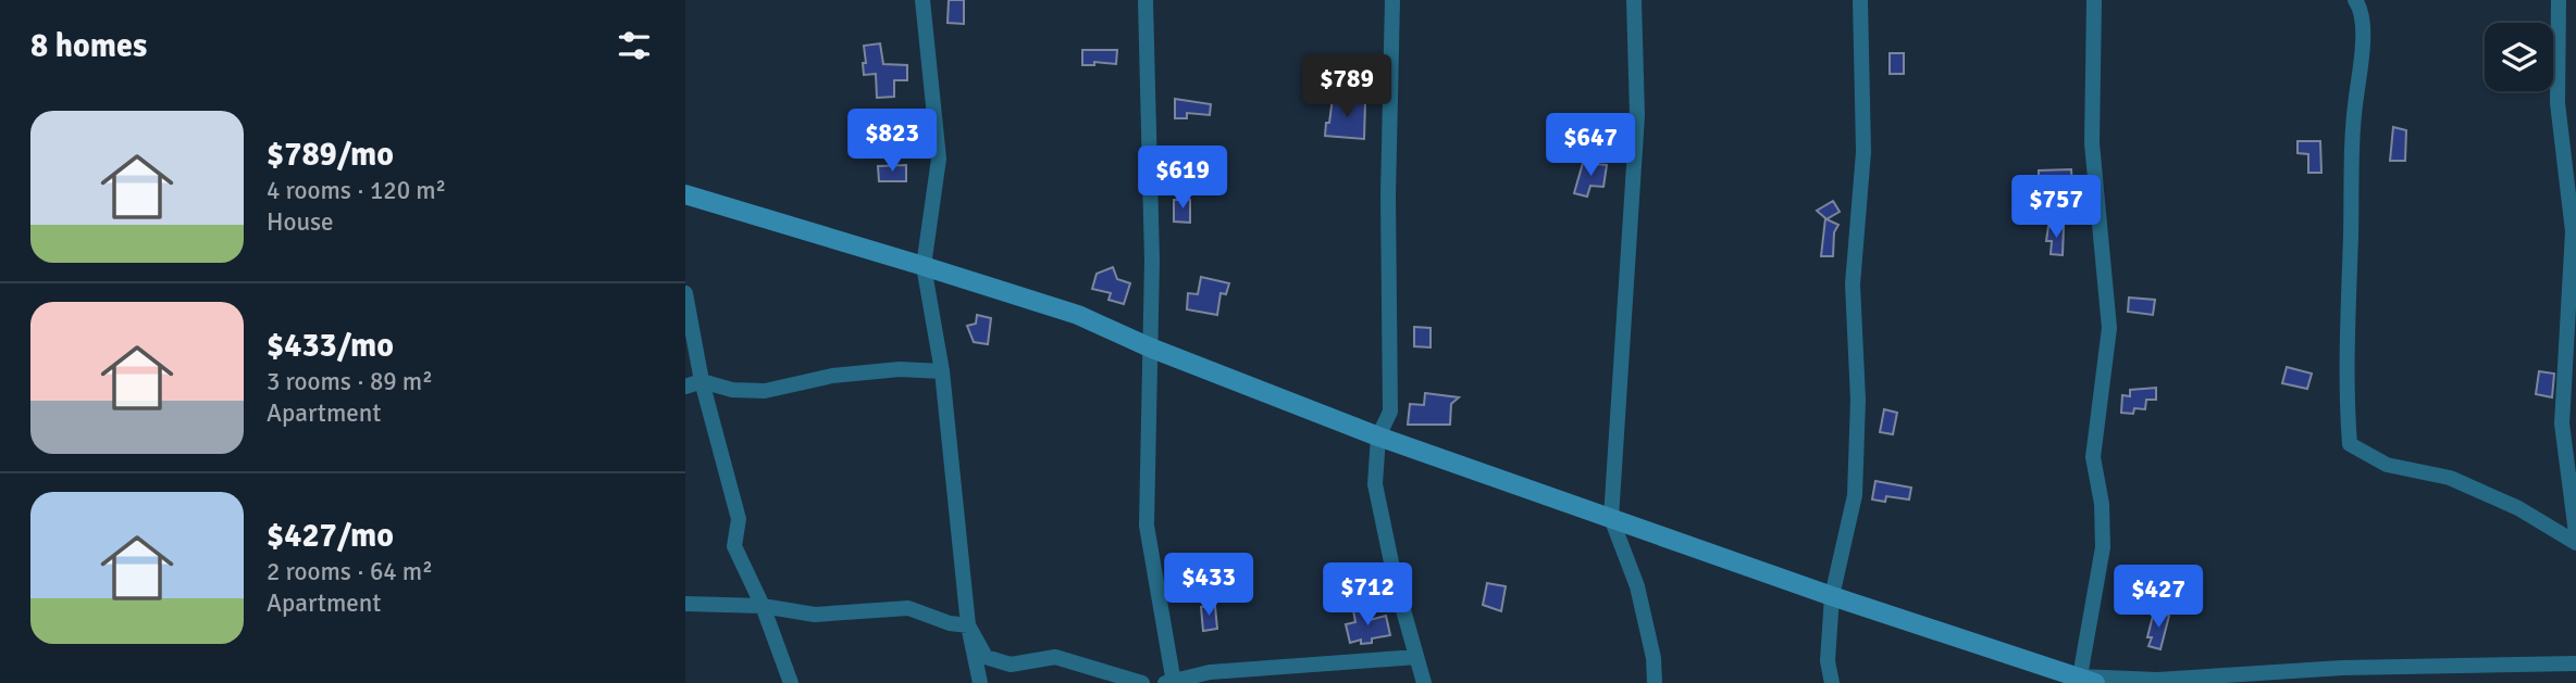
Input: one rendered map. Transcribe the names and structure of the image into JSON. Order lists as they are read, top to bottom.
{
  "page": {
    "heading": "8 homes",
    "price": [
      "$789",
      "$823",
      "$647",
      "$619",
      "$757",
      "$433",
      "$712",
      "$427"
    ],
    "list": [
      {
        "name": "$789/mo",
        "note": "4 rooms · 120 m² · House"
      },
      {
        "name": "$433/mo",
        "note": "3 rooms · 89 m² · Apartment"
      },
      {
        "name": "$427/mo",
        "note": "2 rooms · 64 m² · Apartment"
      }
    ]
  }
}
